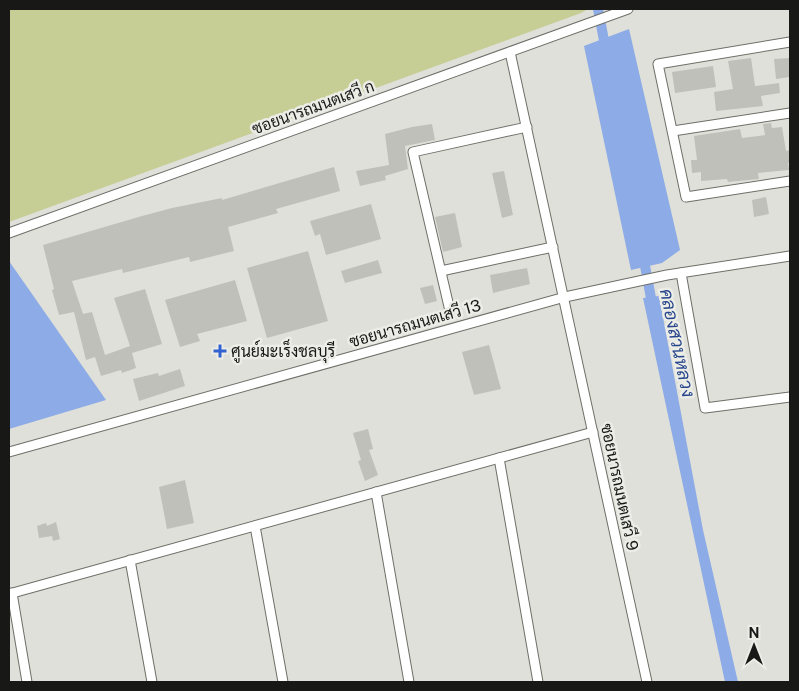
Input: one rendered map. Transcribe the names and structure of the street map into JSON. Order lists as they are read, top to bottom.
{
  "streets": {
    "street": ["ซอยนารถมนตเสวี ก", "ซอยนารถมนตเสวี 13", "ซอยนารถมนตเสวี 9"]
  },
  "crossings": [
    ["ซอยนารถมนตเสวี ก", "ซอยนารถมนตเสวี 9"],
    ["ซอยนารถมนตเสวี 13", "ซอยนารถมนตเสวี 9"]
  ],
  "water": ["คลองสวนหลวง"],
  "places": {
    "health": ["ศูนย์มะเร็งชลบุรี"]
  },
  "north": "top"
}
